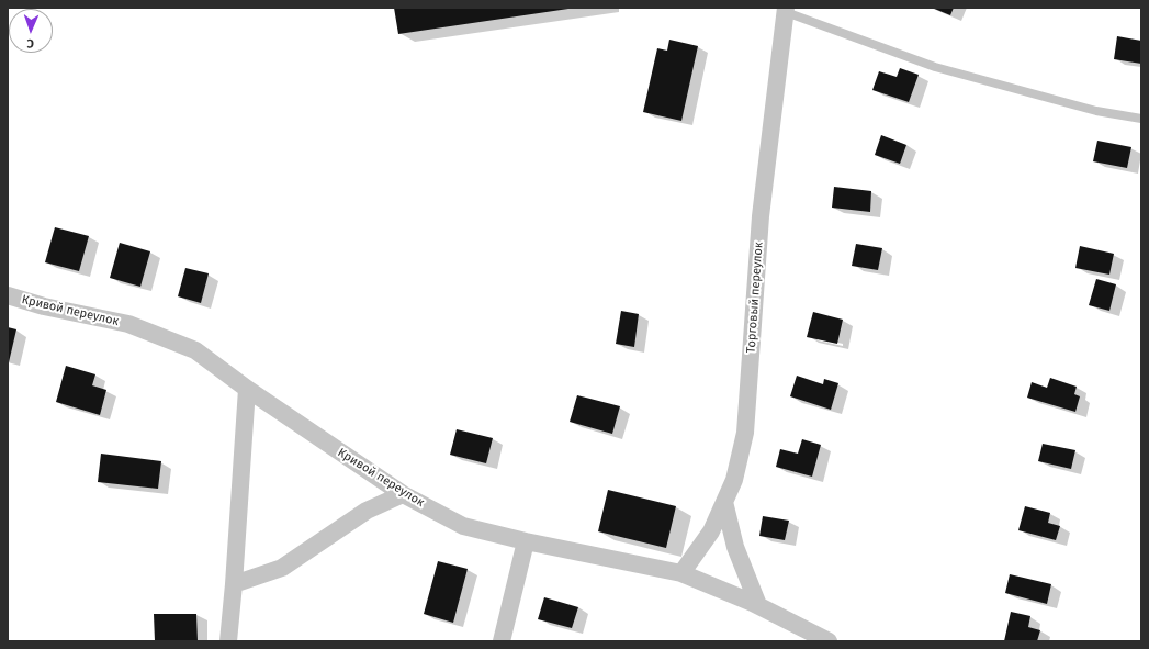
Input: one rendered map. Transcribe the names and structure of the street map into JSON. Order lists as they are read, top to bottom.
{
  "streets": {
    "street": ["Торговый переулок", "Кривой переулок"]
  },
  "north": "bottom"
}
